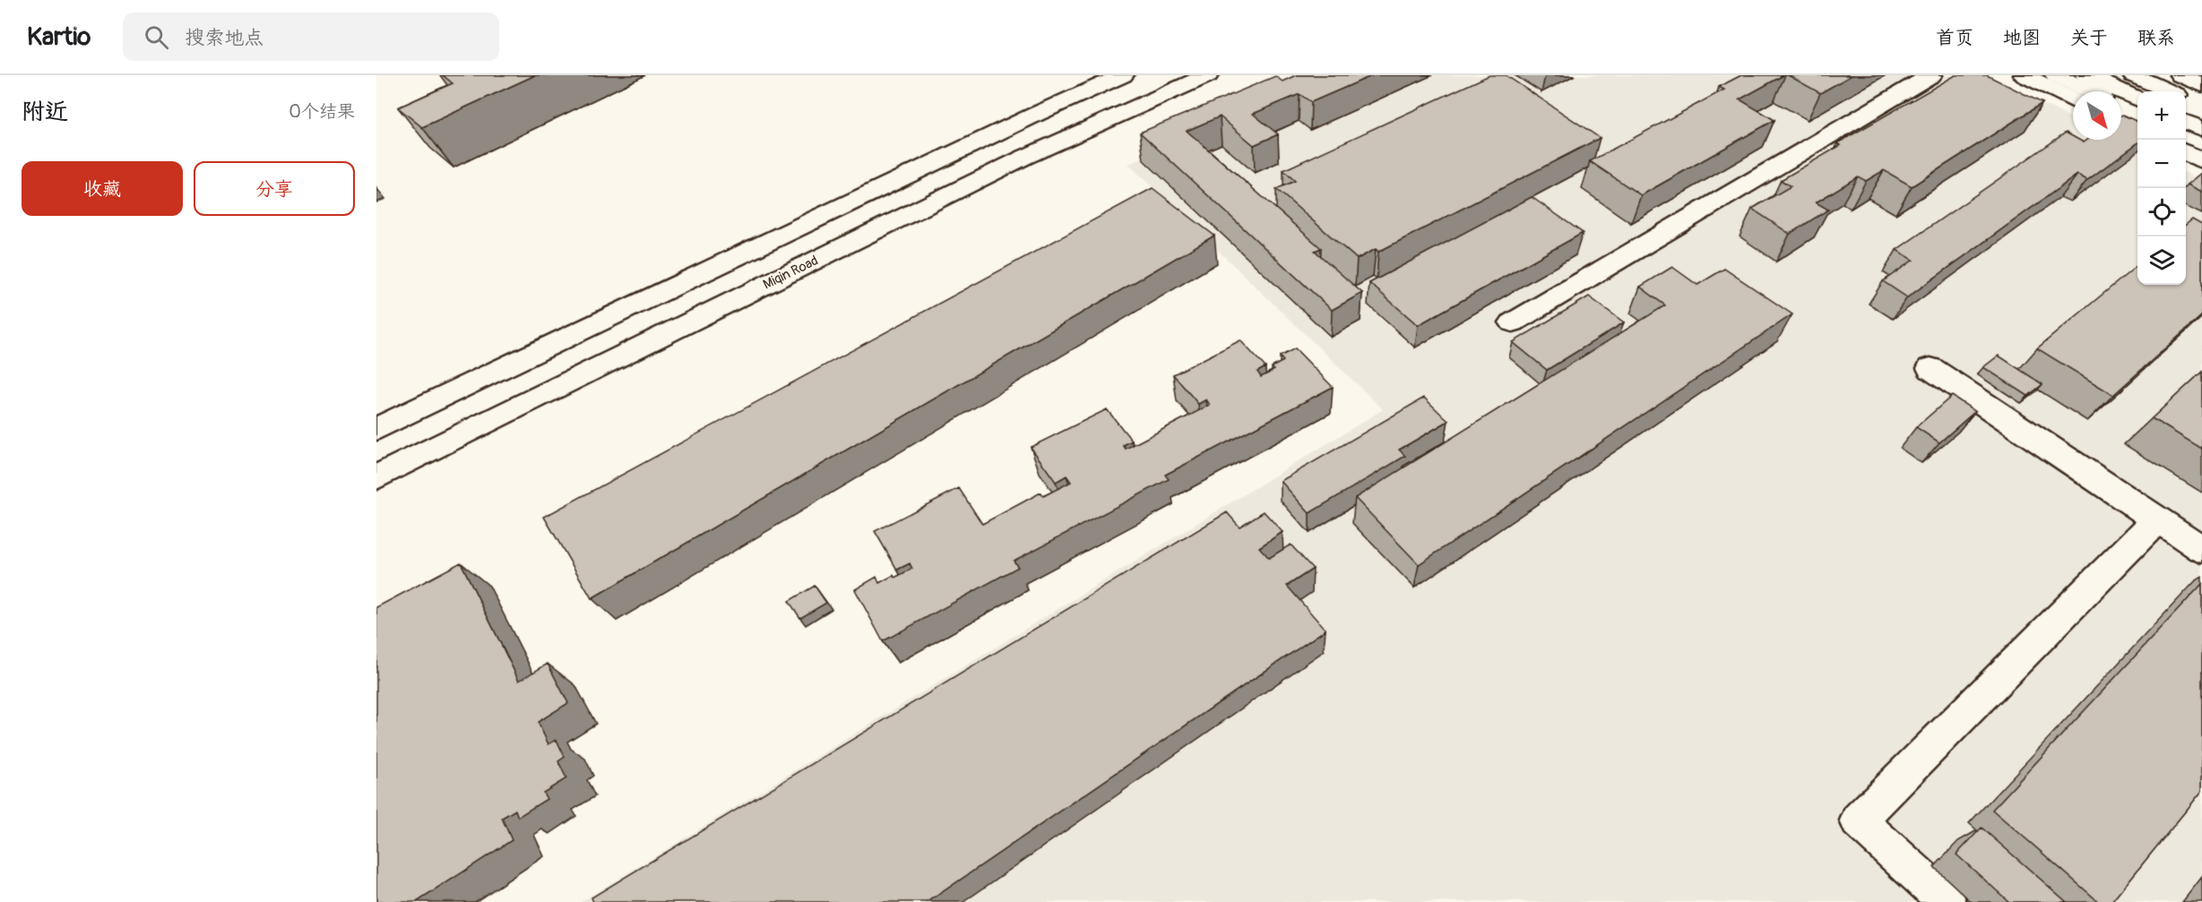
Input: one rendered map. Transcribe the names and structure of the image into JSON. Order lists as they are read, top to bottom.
{
  "streets": {
    "main road": ["Miqin Road"]
  },
  "north": "bottom right",
  "page": {
    "header": "Kartio",
    "search": "搜索地点",
    "nav": [
      "首页",
      "地图",
      "关于",
      "联系"
    ],
    "heading": ["附近", "0个结果"],
    "map_buttons": ["+", "−"],
    "buttons": ["收藏", "分享"]
  }
}
